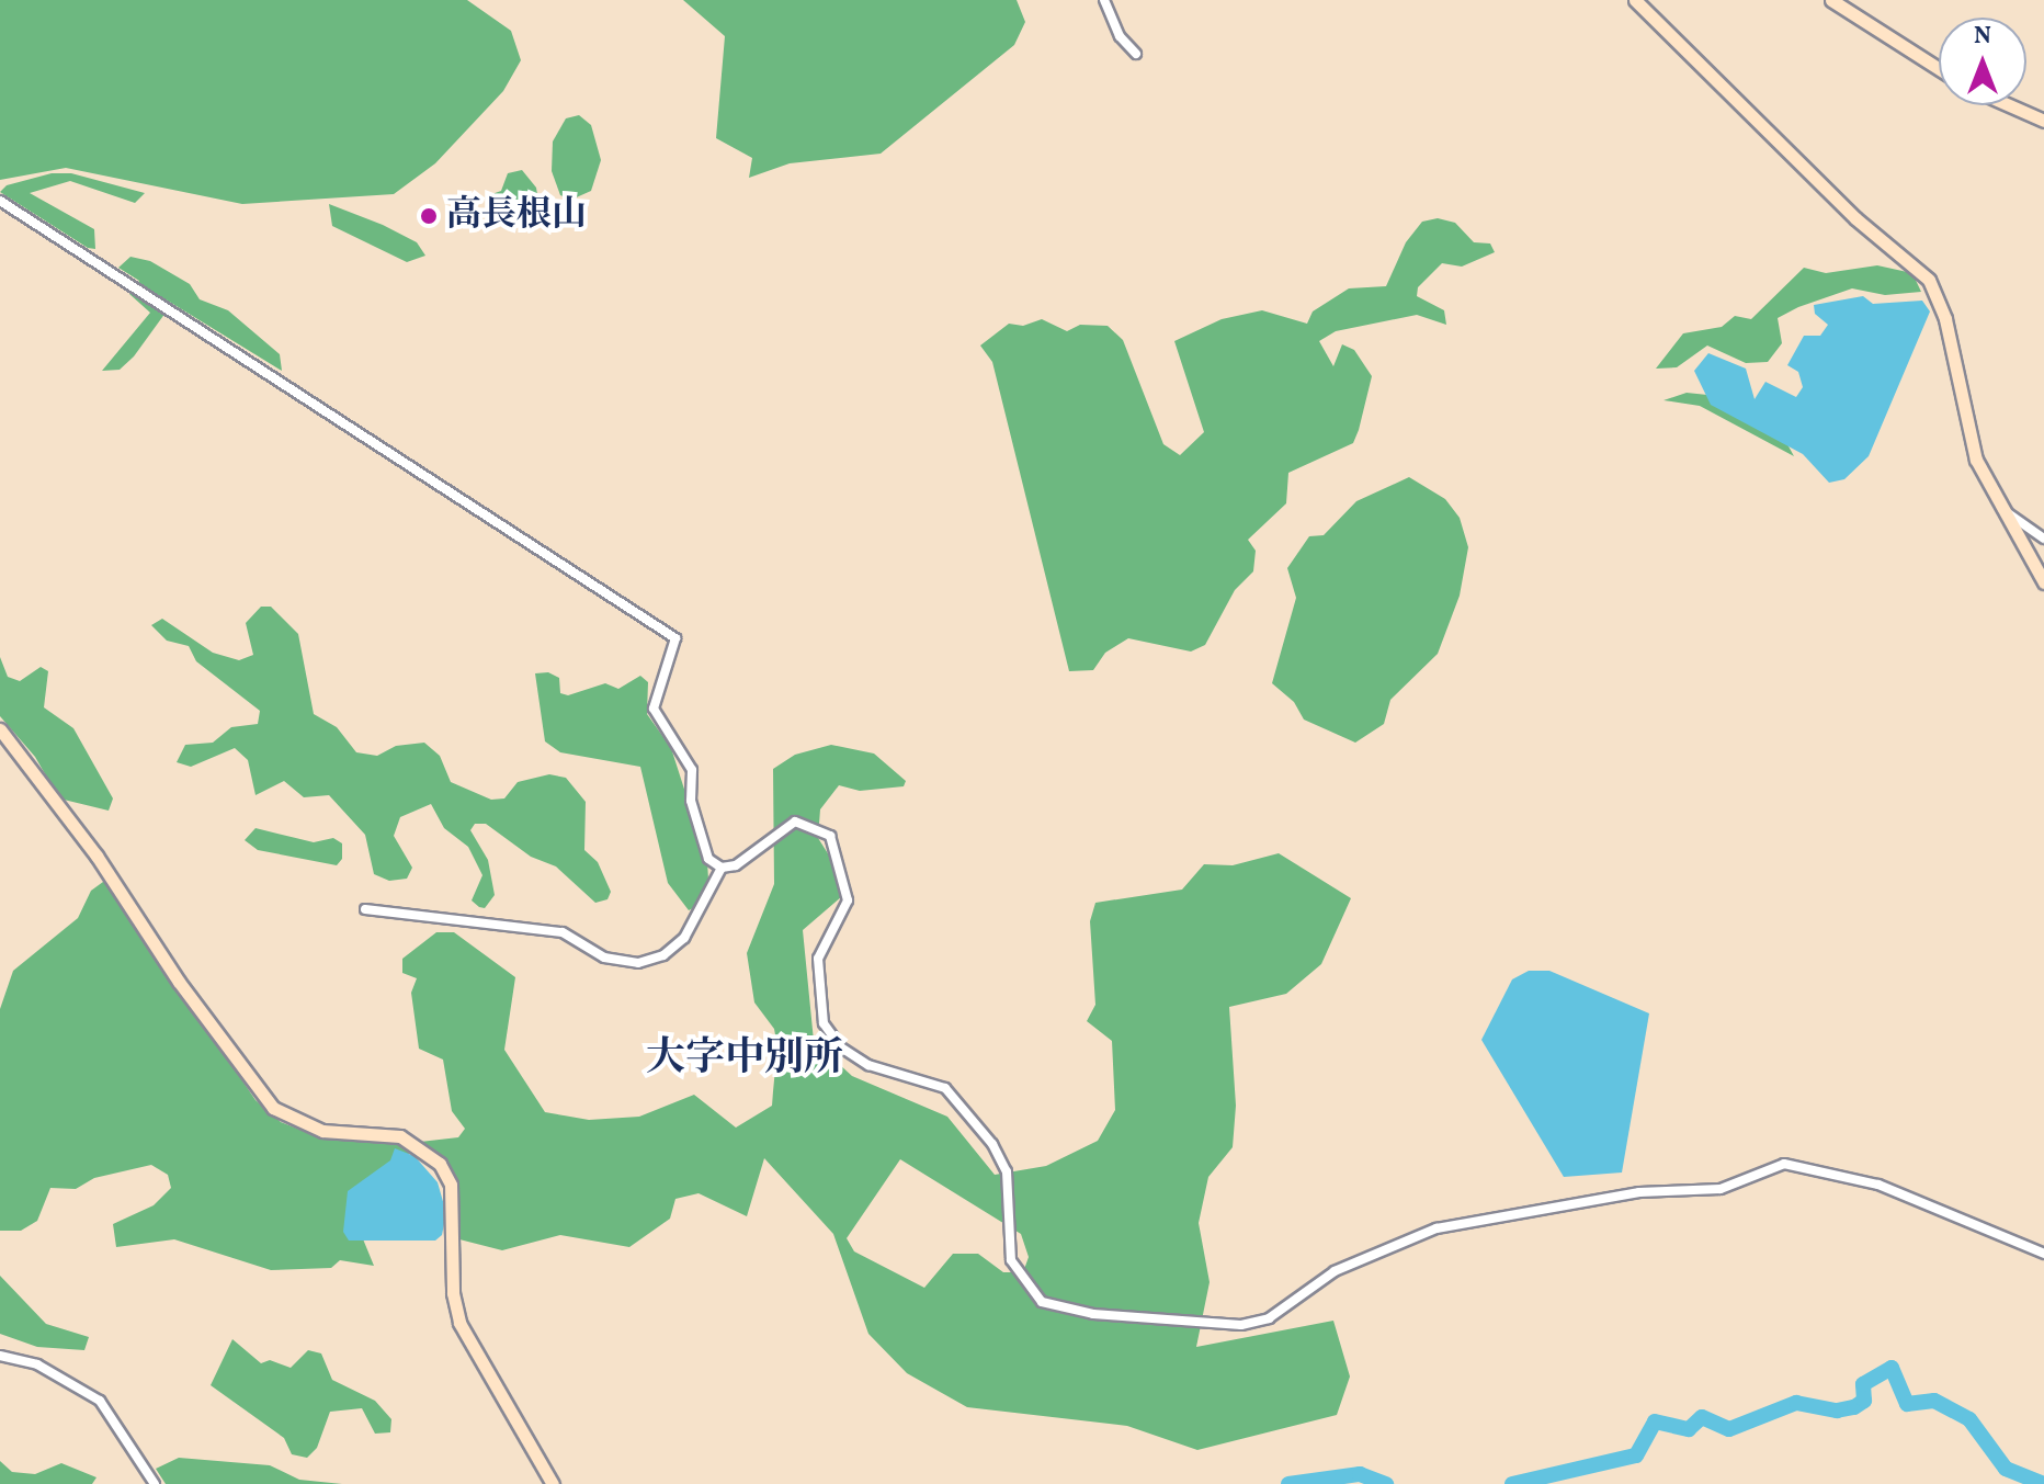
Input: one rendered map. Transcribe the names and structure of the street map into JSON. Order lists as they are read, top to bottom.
{
  "districts": ["大字中別所"],
  "places": ["高長根山"],
  "north": "top"
}
